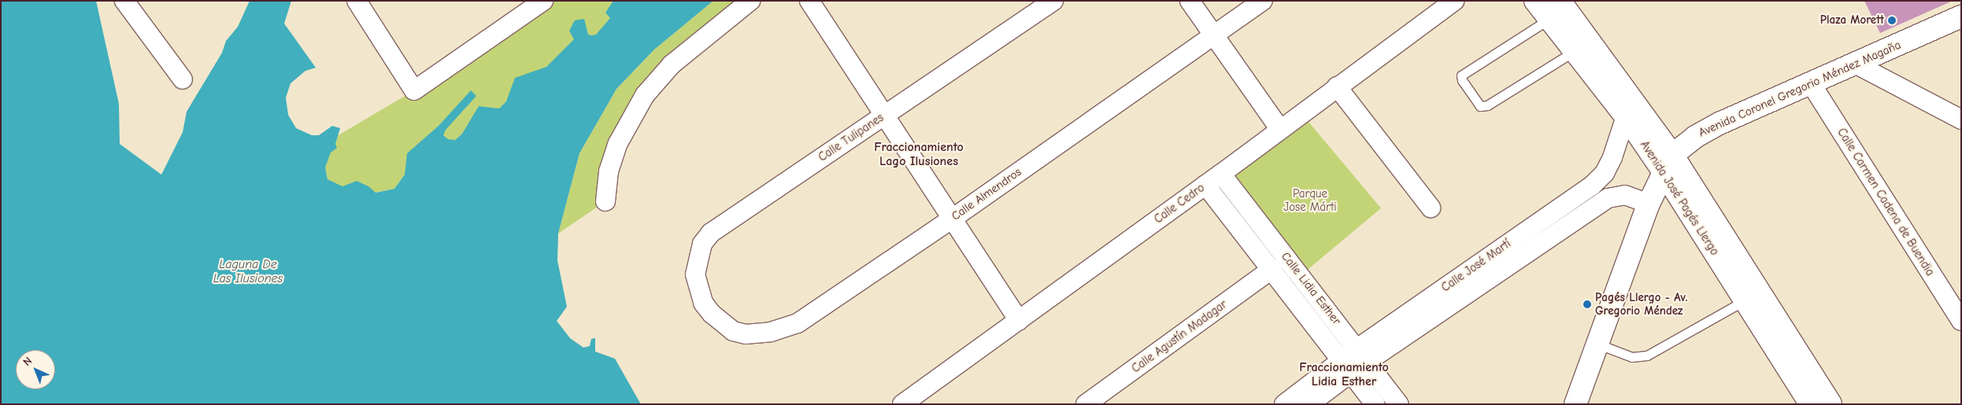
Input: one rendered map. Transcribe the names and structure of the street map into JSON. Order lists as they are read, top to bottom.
{
  "streets": {
    "main road": ["Avenida Coronel Gregorio Méndez Magaña", "Avenida José Pagés Llergo"],
    "street": [
      "Calle Tulipanes",
      "Calle Almendros",
      "Calle Carmen Cadena de Buendia",
      "Calle Cedro",
      "Calle José Martí",
      "Calle Lidia Esther",
      "Calle Agustín Madagar"
    ]
  },
  "crossings": [
    ["Avenida Coronel Gregorio Méndez Magaña", "Avenida José Pagés Llergo"],
    ["Avenida Coronel Gregorio Méndez Magaña", "Calle Carmen Cadena de Buendia"],
    ["Avenida Coronel Gregorio Méndez Magaña", "Calle José Martí"],
    ["Calle Tulipanes", "Calle Almendros"],
    ["Avenida José Pagés Llergo", "Calle José Martí"],
    ["Calle Cedro", "Calle Lidia Esther"],
    ["Calle José Martí", "Calle Lidia Esther"],
    ["Calle Lidia Esther", "Calle Agustín Madagar"]
  ],
  "districts": ["Fraccionamiento Lago Ilusiones", "Fraccionamiento Lidia Esther"],
  "water": ["Laguna De Las Ilusiones"],
  "parks": ["Parque Jose Márti"],
  "places": ["Plaza Morett", "Pagés Llergo - Av. Gregorio Méndez"],
  "north": "top left"
}
